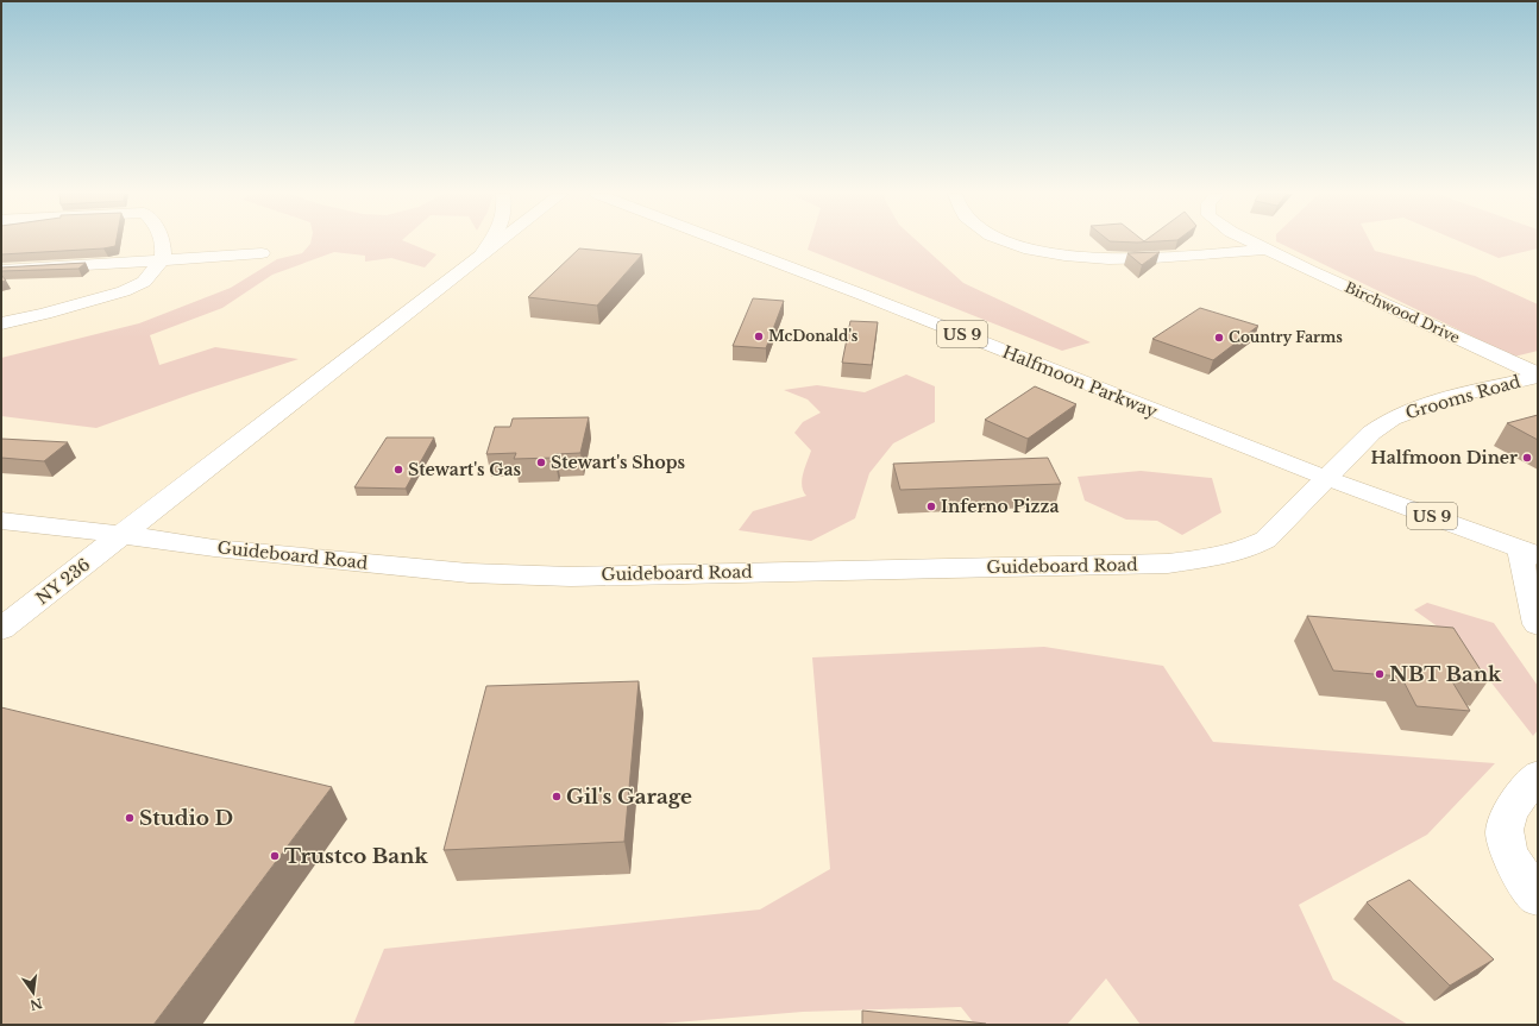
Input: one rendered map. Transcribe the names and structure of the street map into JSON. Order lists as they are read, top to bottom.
{
  "streets": {
    "street": [
      "Birchwood Drive",
      "US 9",
      "Halfmoon Parkway",
      "Grooms Road",
      "Guideboard Road",
      "NY 236"
    ]
  },
  "crossings": [
    ["Birchwood Drive", "Grooms Road"],
    ["Halfmoon Parkway", "Grooms Road"],
    ["Halfmoon Parkway", "Guideboard Road"],
    ["Grooms Road", "Guideboard Road"],
    ["Guideboard Road", "NY 236"]
  ],
  "places": [
    "McDonald's",
    "Country Farms",
    "Halfmoon Diner",
    "Stewart's Shops",
    "Stewart's Gas",
    "Inferno Pizza",
    "NBT Bank",
    "Gil's Garage",
    "Studio D",
    "Trustco Bank"
  ],
  "north": "bottom"
}
